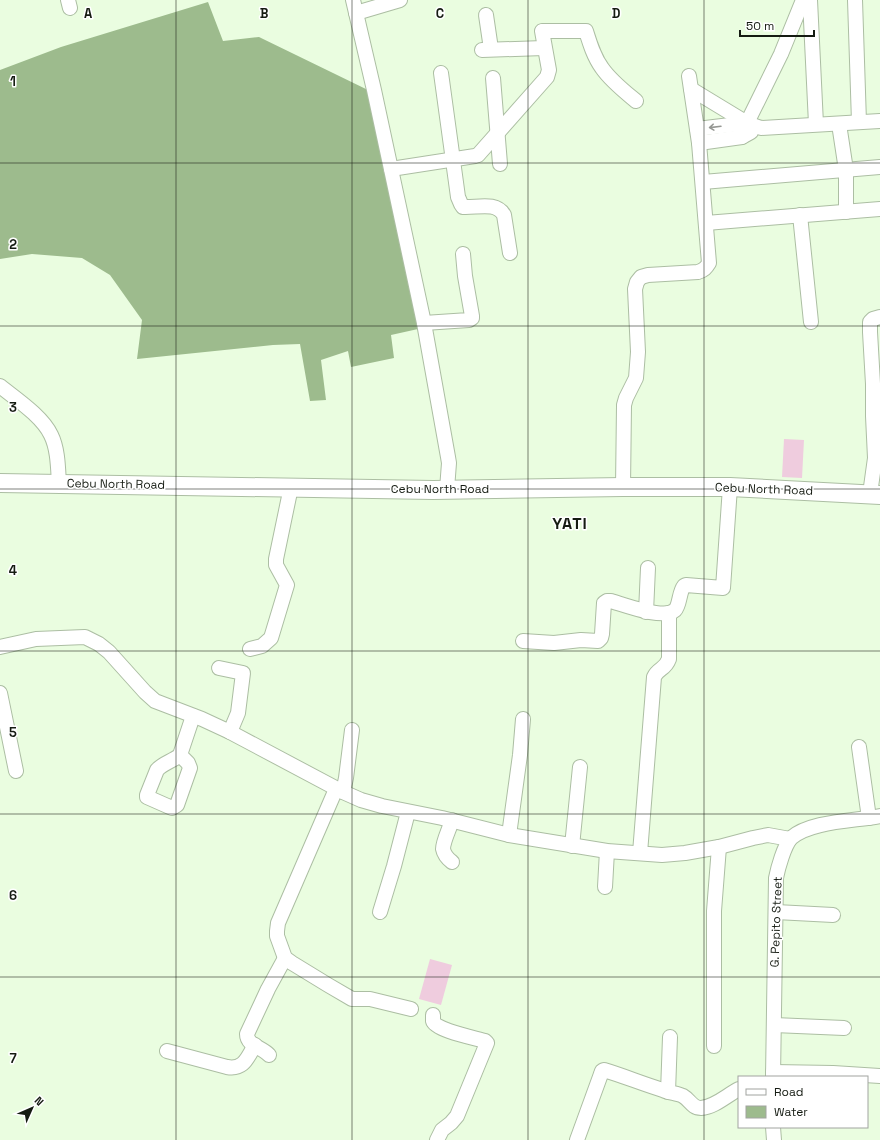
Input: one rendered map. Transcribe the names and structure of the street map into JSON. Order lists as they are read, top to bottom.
{
  "streets": {
    "main road": ["Cebu North Road"],
    "street": ["G. Pepito Street"]
  },
  "districts": ["YATI"],
  "legend": ["Road", "Water"],
  "scale_bar": "50 m",
  "north": "top right",
  "grid": {
    "columns": [
      "A",
      "B",
      "C",
      "D"
    ],
    "rows": [
      "1",
      "2",
      "3",
      "4",
      "5",
      "6",
      "7"
    ]
  }
}
